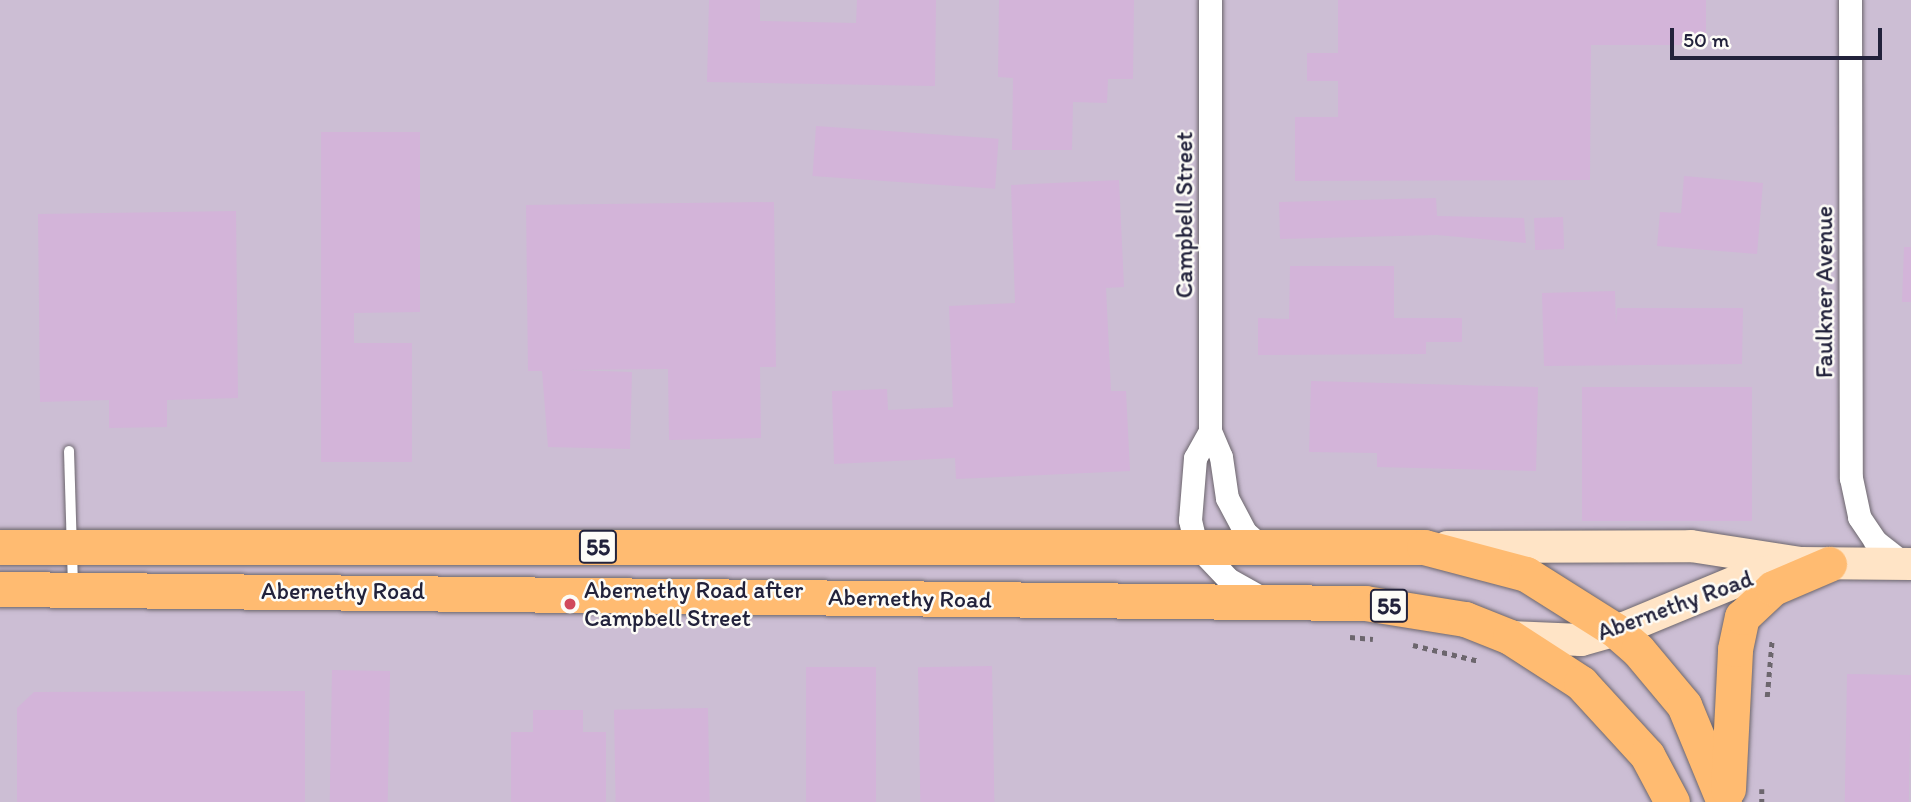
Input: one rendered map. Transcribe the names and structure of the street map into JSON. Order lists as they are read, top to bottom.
{
  "streets": {
    "main road": ["55", "Abernethy Road"],
    "street": ["Campbell Street", "Faulkner Avenue"]
  },
  "crossings": [
    ["Campbell Street", "Abernethy Road"],
    ["Faulkner Avenue", "Abernethy Road"],
    ["55", "Abernethy Road"]
  ],
  "places": ["Abernethy Road after Campbell Street"],
  "scale_bar": "50 m"
}
